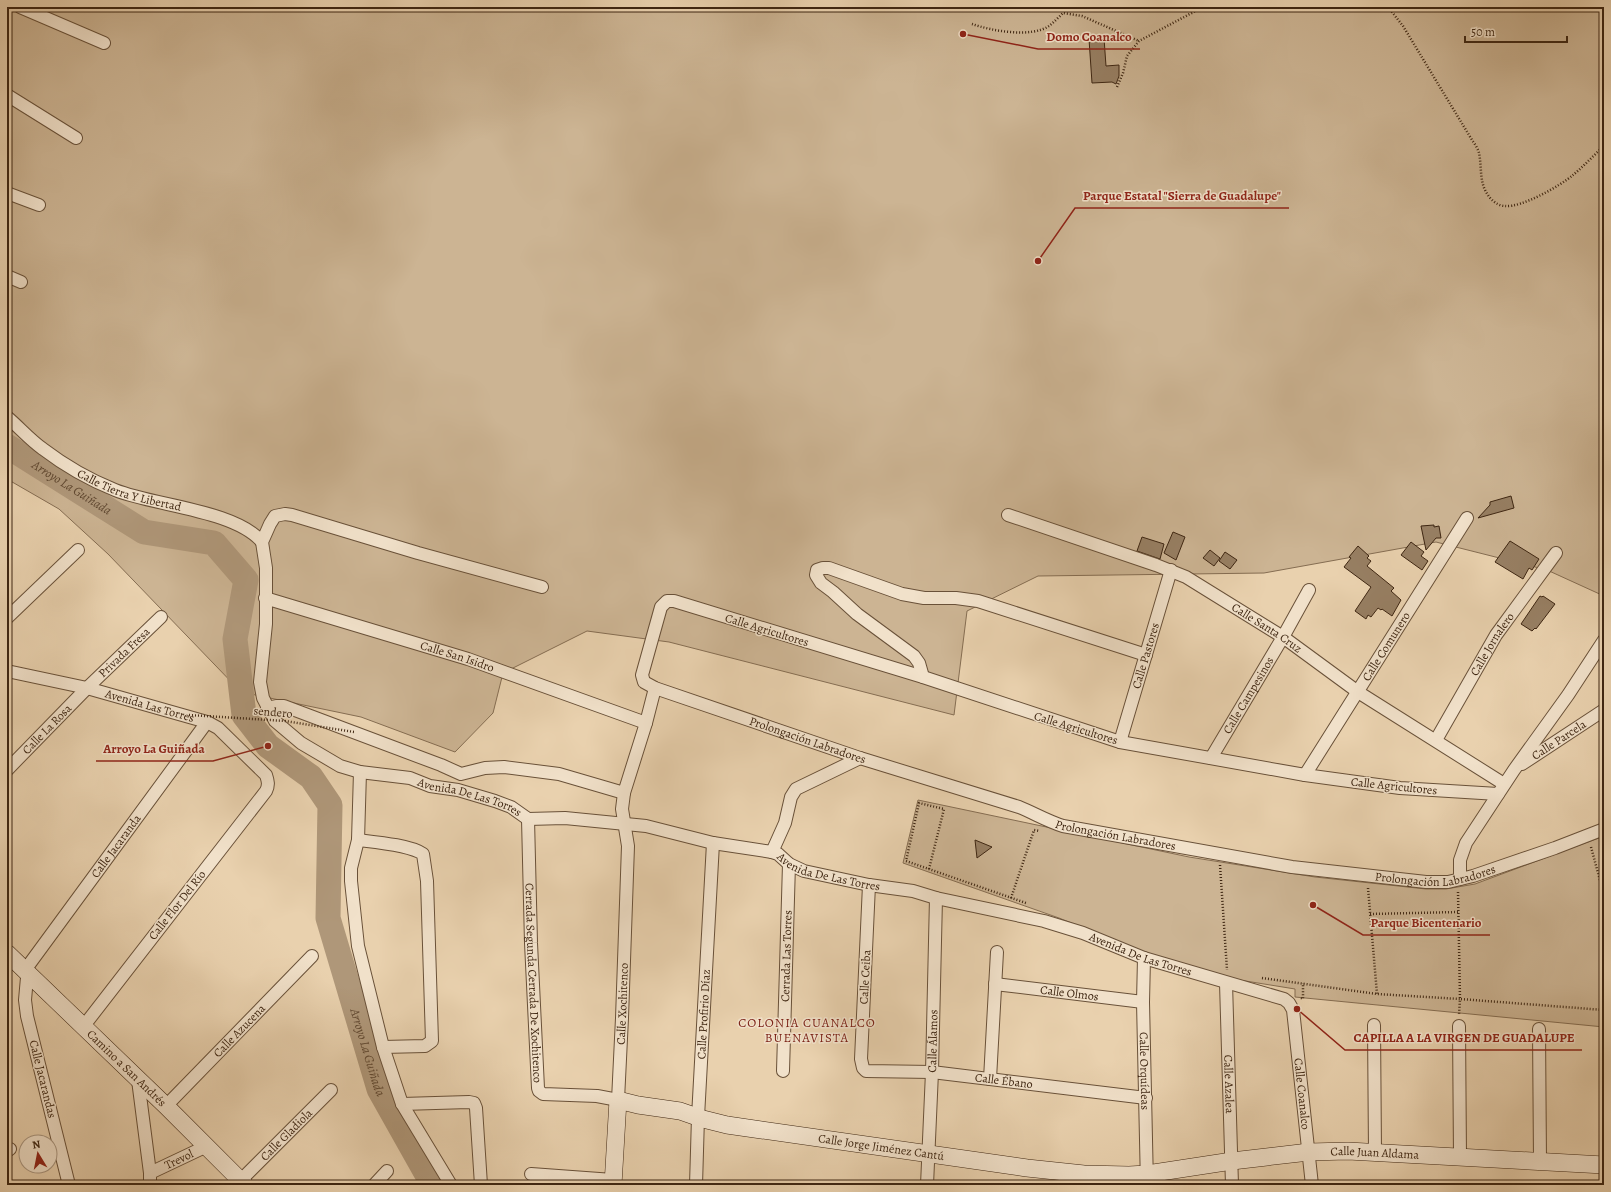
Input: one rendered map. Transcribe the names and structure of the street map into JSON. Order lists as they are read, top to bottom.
{
  "streets": {
    "street": [
      "Calle Tierra Y Libertad",
      "Calle Santa Cruz",
      "Calle Agricultores",
      "Calle Jornalero",
      "Calle Comunero",
      "Privada Fresa",
      "Calle San Isidro",
      "Calle Pastores",
      "Calle Campesinos",
      "Avenida Las Torres",
      "Calle La Rosa",
      "Calle Parcela",
      "Prolongación Labradores",
      "Avenida De Las Torres",
      "Calle Jacaranda",
      "Calle Flor Del Río",
      "Cerrada Las Torres",
      "Calle Ceiba",
      "Cerrada Segunda Cerrada De Xochitenco",
      "Calle Olmos",
      "Calle Xochitenco",
      "Calle Profirio Díaz",
      "Calle Azucena",
      "Calle Álamos",
      "Camino a San Andrés",
      "Calle Orquídeas",
      "Calle Jacarandas",
      "Calle Ébano",
      "Calle Azalea",
      "Calle Coanalco",
      "Calle Gladiola",
      "Calle Jorge Jiménez Cantú",
      "Calle Juan Aldama",
      "Trevol"
    ],
    "path": ["sendero"]
  },
  "crossings": [
    ["Calle Santa Cruz", "Calle Agricultores"],
    ["Calle Santa Cruz", "Calle Jornalero"],
    ["Calle Santa Cruz", "Calle Comunero"],
    ["Calle Santa Cruz", "Calle Pastores"],
    ["Calle Santa Cruz", "Calle Campesinos"],
    ["Calle Agricultores", "Calle Comunero"],
    ["Calle Agricultores", "Calle Pastores"],
    ["Calle Agricultores", "Calle Campesinos"],
    ["Calle Agricultores", "Prolongación Labradores"],
    ["Privada Fresa", "Avenida Las Torres"],
    ["Privada Fresa", "Calle La Rosa"],
    ["Calle San Isidro", "Calle Xochitenco"],
    ["Avenida Las Torres", "Calle La Rosa"],
    ["Avenida Las Torres", "Calle Jacaranda"],
    ["Avenida Las Torres", "Calle Flor Del Río"],
    ["Prolongación Labradores", "Calle Xochitenco"],
    ["Avenida De Las Torres", "Cerrada Las Torres"],
    ["Avenida De Las Torres", "Calle Ceiba"],
    ["Avenida De Las Torres", "Cerrada Segunda Cerrada De Xochitenco"],
    ["Avenida De Las Torres", "Calle Xochitenco"],
    ["Avenida De Las Torres", "Calle Profirio Díaz"],
    ["Avenida De Las Torres", "Calle Álamos"],
    ["Avenida De Las Torres", "Calle Orquídeas"],
    ["Avenida De Las Torres", "Calle Azalea"],
    ["Avenida De Las Torres", "Calle Coanalco"],
    ["Calle Jacaranda", "Camino a San Andrés"],
    ["Calle Jacaranda", "Calle Jacarandas"],
    ["Calle Flor Del Río", "Camino a San Andrés"],
    ["Calle Ceiba", "Calle Ébano"],
    ["Cerrada Segunda Cerrada De Xochitenco", "Calle Xochitenco"],
    ["Cerrada Segunda Cerrada De Xochitenco", "Calle Jorge Jiménez Cantú"],
    ["Calle Olmos", "Calle Orquídeas"],
    ["Calle Xochitenco", "Calle Jorge Jiménez Cantú"],
    ["Calle Profirio Díaz", "Calle Jorge Jiménez Cantú"],
    ["Calle Azucena", "Camino a San Andrés"],
    ["Calle Álamos", "Calle Ébano"],
    ["Calle Álamos", "Calle Jorge Jiménez Cantú"],
    ["Camino a San Andrés", "Calle Jacarandas"],
    ["Camino a San Andrés", "Calle Gladiola"],
    ["Camino a San Andrés", "Trevol"],
    ["Calle Orquídeas", "Calle Ébano"],
    ["Calle Orquídeas", "Calle Jorge Jiménez Cantú"],
    ["Calle Orquídeas", "Calle Juan Aldama"],
    ["Calle Azalea", "Calle Juan Aldama"],
    ["Calle Coanalco", "Calle Juan Aldama"],
    ["Calle Jorge Jiménez Cantú", "Calle Juan Aldama"]
  ],
  "districts": ["COLONIA CUANALCO BUENAVISTA"],
  "water": ["Arroyo La Guiñada"],
  "places": [
    "Domo Coanalco",
    "Parque Estatal \"Sierra de Guadalupe\"",
    "Arroyo La Guiñada",
    "Parque Bicentenario",
    "CAPILLA A LA VIRGEN DE GUADALUPE"
  ],
  "scale_bar": "50 m",
  "north": "top"
}
